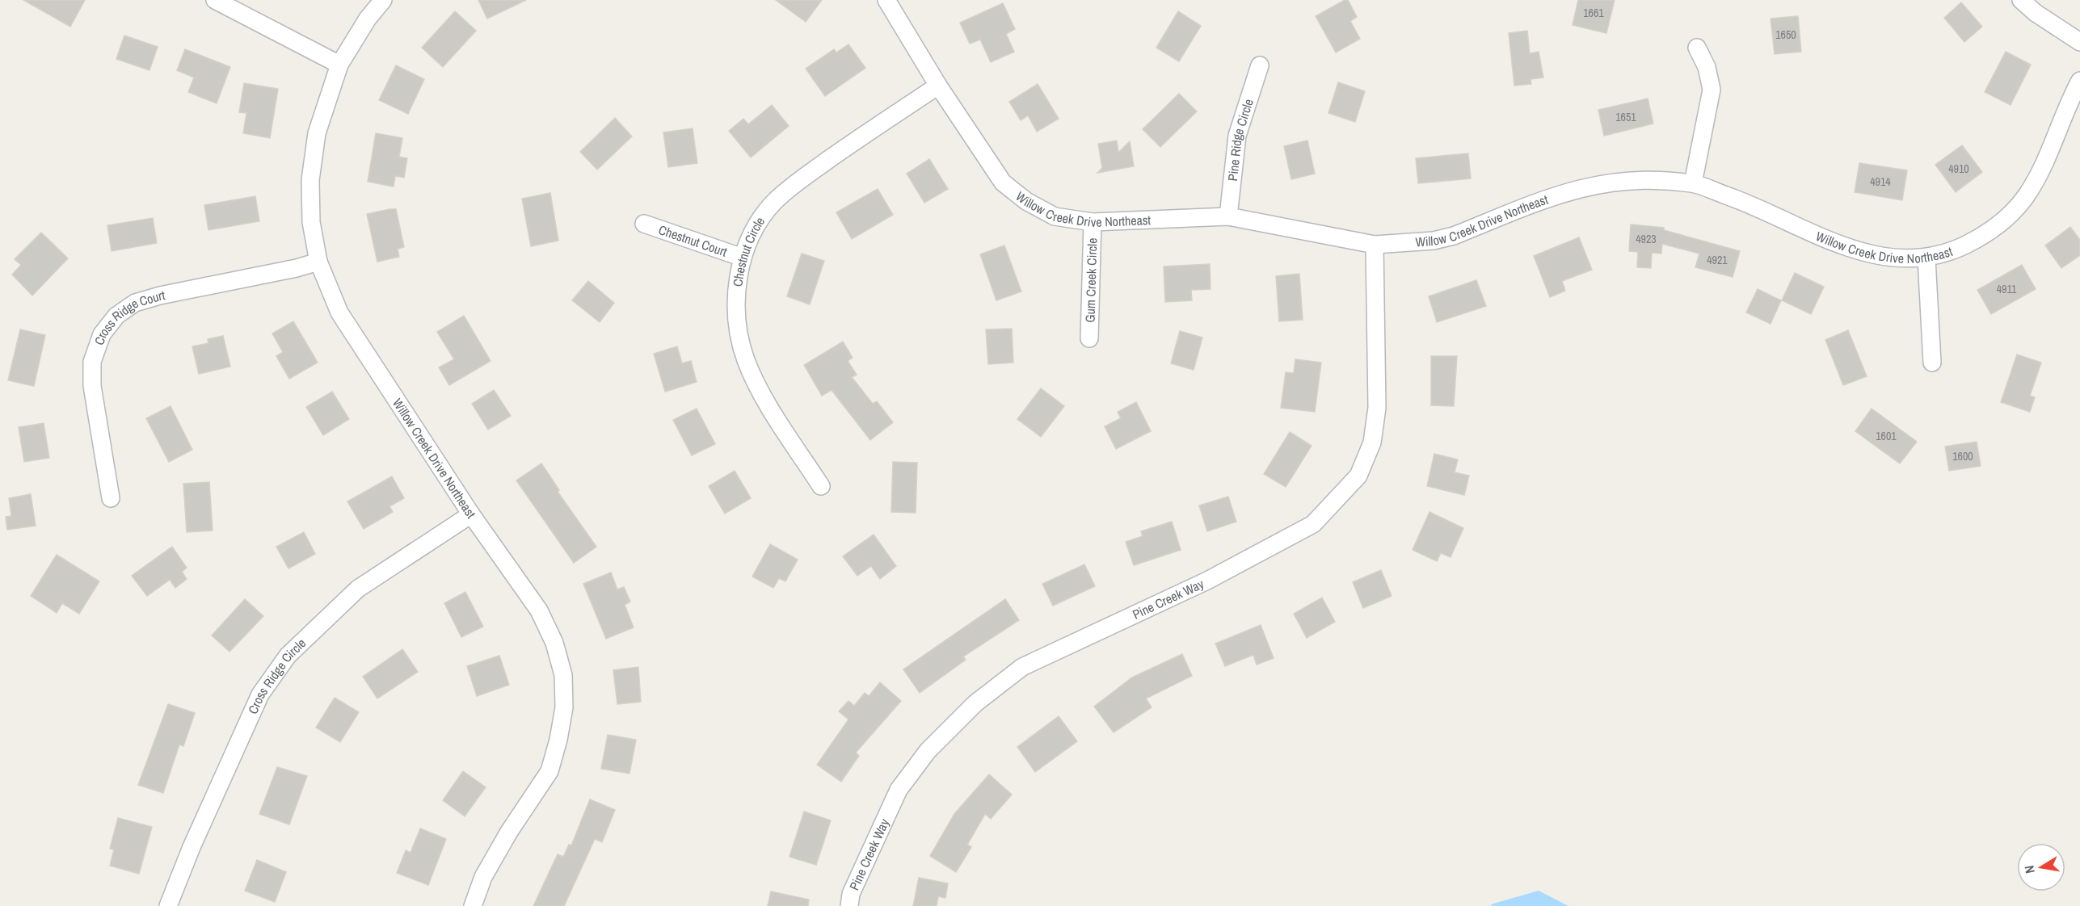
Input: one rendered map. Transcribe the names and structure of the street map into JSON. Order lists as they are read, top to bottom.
{
  "streets": {
    "street": [
      "Pine Ridge Circle",
      "Willow Creek Drive Northeast",
      "Chestnut Court",
      "Chestnut Circle",
      "Gum Creek Circle",
      "Cross Ridge Court",
      "Pine Creek Way",
      "Cross Ridge Circle"
    ]
  },
  "crossings": [
    ["Pine Ridge Circle", "Willow Creek Drive Northeast"],
    ["Willow Creek Drive Northeast", "Chestnut Circle"],
    ["Willow Creek Drive Northeast", "Gum Creek Circle"],
    ["Willow Creek Drive Northeast", "Cross Ridge Court"],
    ["Willow Creek Drive Northeast", "Pine Creek Way"],
    ["Willow Creek Drive Northeast", "Cross Ridge Circle"],
    ["Chestnut Court", "Chestnut Circle"]
  ],
  "house_numbers": [
    "1661",
    "1650",
    "1651",
    "4910",
    "4914",
    "4923",
    "4921",
    "4911",
    "1601",
    "1600"
  ],
  "north": "left"
}
